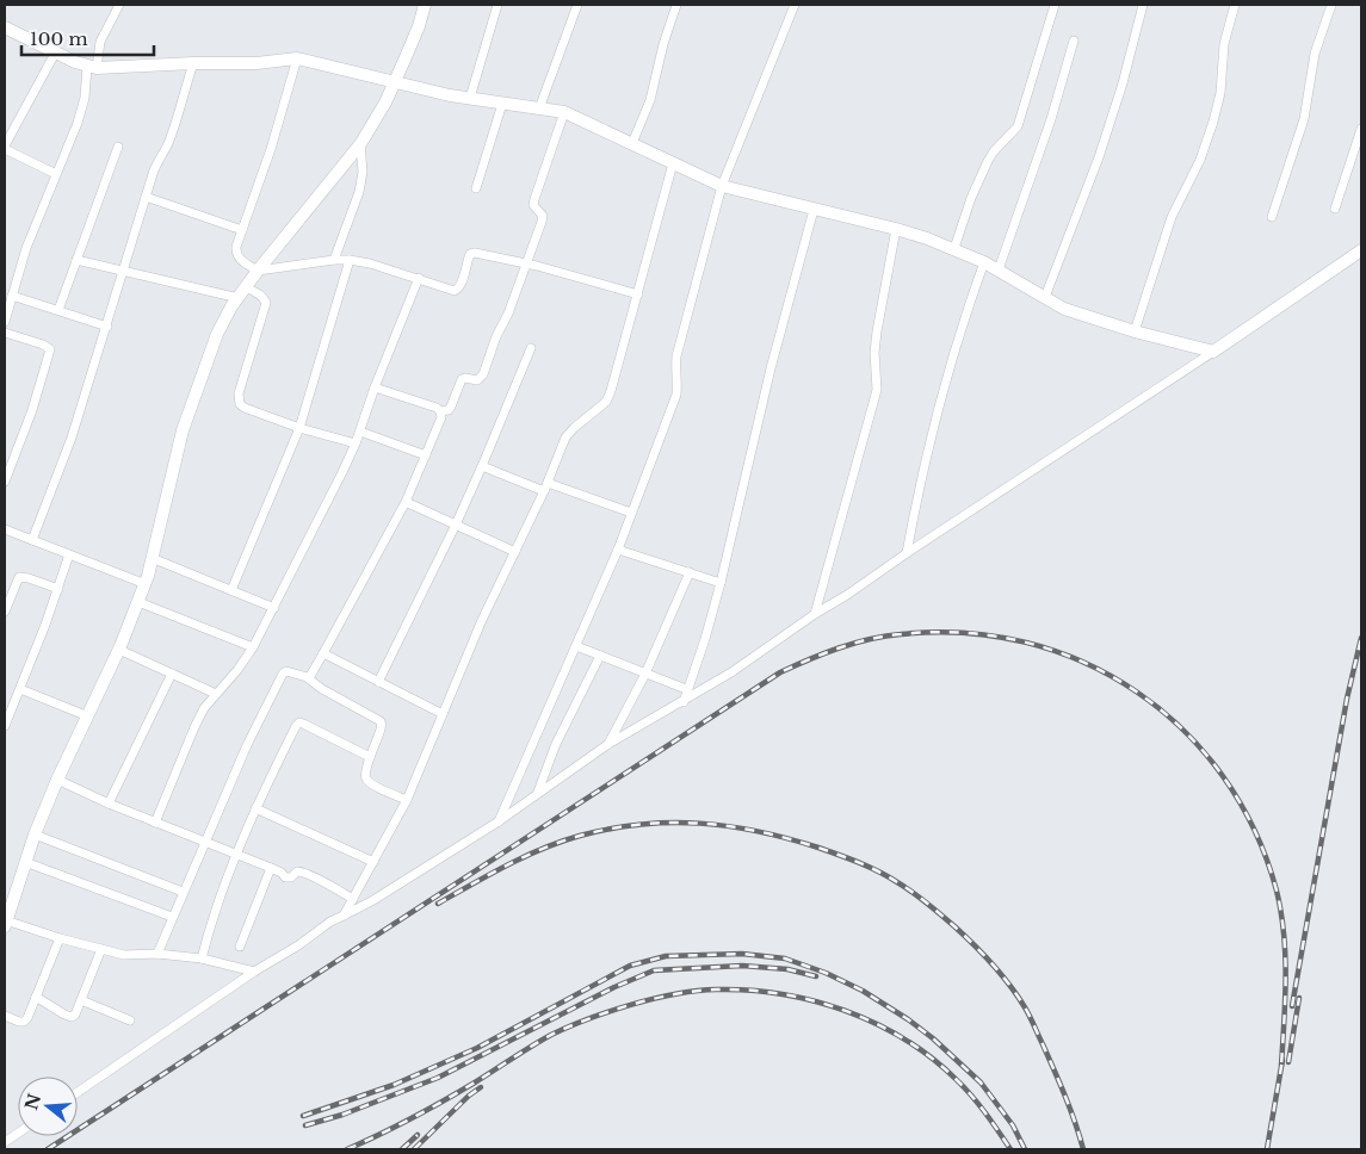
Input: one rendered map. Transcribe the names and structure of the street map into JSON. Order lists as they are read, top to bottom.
{
  "scale_bar": "100 m",
  "north": "left"
}
